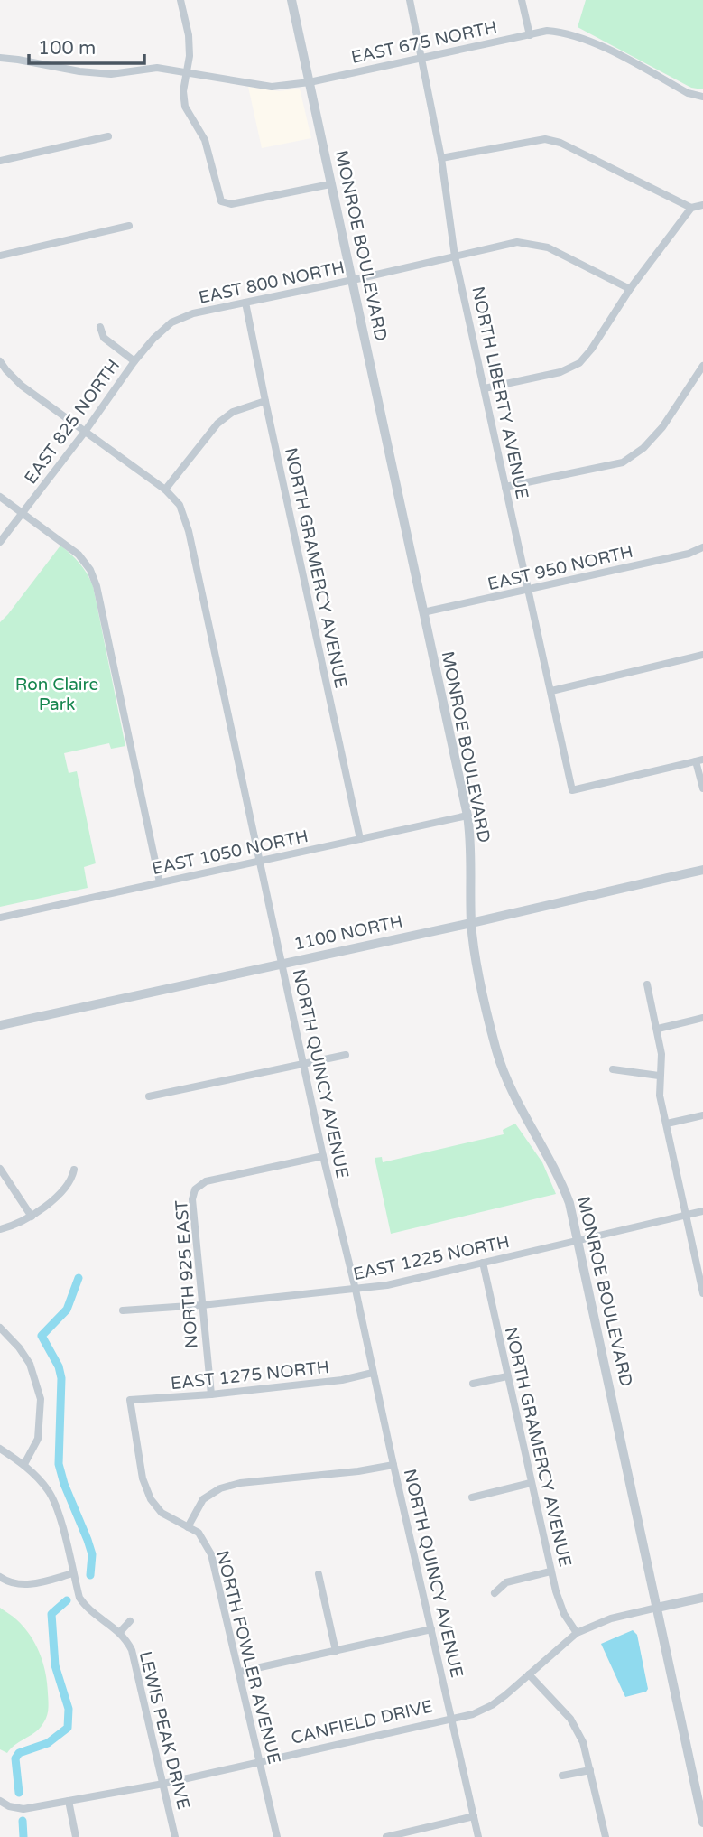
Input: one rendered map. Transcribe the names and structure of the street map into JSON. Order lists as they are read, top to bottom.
{
  "streets": {
    "street": [
      "EAST 675 NORTH",
      "MONROE BOULEVARD",
      "EAST 800 NORTH",
      "NORTH LIBERTY AVENUE",
      "EAST 825 NORTH",
      "NORTH GRAMERCY AVENUE",
      "EAST 950 NORTH",
      "EAST 1050 NORTH",
      "1100 NORTH",
      "NORTH QUINCY AVENUE",
      "EAST 1225 NORTH",
      "NORTH 925 EAST",
      "EAST 1275 NORTH",
      "NORTH FOWLER AVENUE",
      "CANFIELD DRIVE",
      "LEWIS PEAK DRIVE"
    ]
  },
  "crossings": [
    ["EAST 675 NORTH", "MONROE BOULEVARD"],
    ["EAST 675 NORTH", "NORTH LIBERTY AVENUE"],
    ["MONROE BOULEVARD", "EAST 800 NORTH"],
    ["MONROE BOULEVARD", "EAST 950 NORTH"],
    ["MONROE BOULEVARD", "EAST 1050 NORTH"],
    ["MONROE BOULEVARD", "1100 NORTH"],
    ["MONROE BOULEVARD", "EAST 1225 NORTH"],
    ["MONROE BOULEVARD", "CANFIELD DRIVE"],
    ["EAST 800 NORTH", "NORTH LIBERTY AVENUE"],
    ["EAST 800 NORTH", "EAST 825 NORTH"],
    ["EAST 800 NORTH", "NORTH GRAMERCY AVENUE"],
    ["NORTH LIBERTY AVENUE", "EAST 950 NORTH"],
    ["EAST 825 NORTH", "NORTH QUINCY AVENUE"],
    ["NORTH GRAMERCY AVENUE", "EAST 1050 NORTH"],
    ["NORTH GRAMERCY AVENUE", "EAST 1225 NORTH"],
    ["NORTH GRAMERCY AVENUE", "CANFIELD DRIVE"],
    ["EAST 1050 NORTH", "NORTH QUINCY AVENUE"],
    ["1100 NORTH", "NORTH QUINCY AVENUE"],
    ["NORTH QUINCY AVENUE", "EAST 1225 NORTH"],
    ["NORTH QUINCY AVENUE", "NORTH 925 EAST"],
    ["NORTH QUINCY AVENUE", "EAST 1275 NORTH"],
    ["NORTH QUINCY AVENUE", "CANFIELD DRIVE"],
    ["EAST 1225 NORTH", "NORTH 925 EAST"],
    ["NORTH 925 EAST", "EAST 1275 NORTH"],
    ["EAST 1275 NORTH", "NORTH FOWLER AVENUE"],
    ["NORTH FOWLER AVENUE", "CANFIELD DRIVE"],
    ["CANFIELD DRIVE", "LEWIS PEAK DRIVE"]
  ],
  "parks": ["Ron Claire Park"],
  "scale_bar": "100 m"
}
